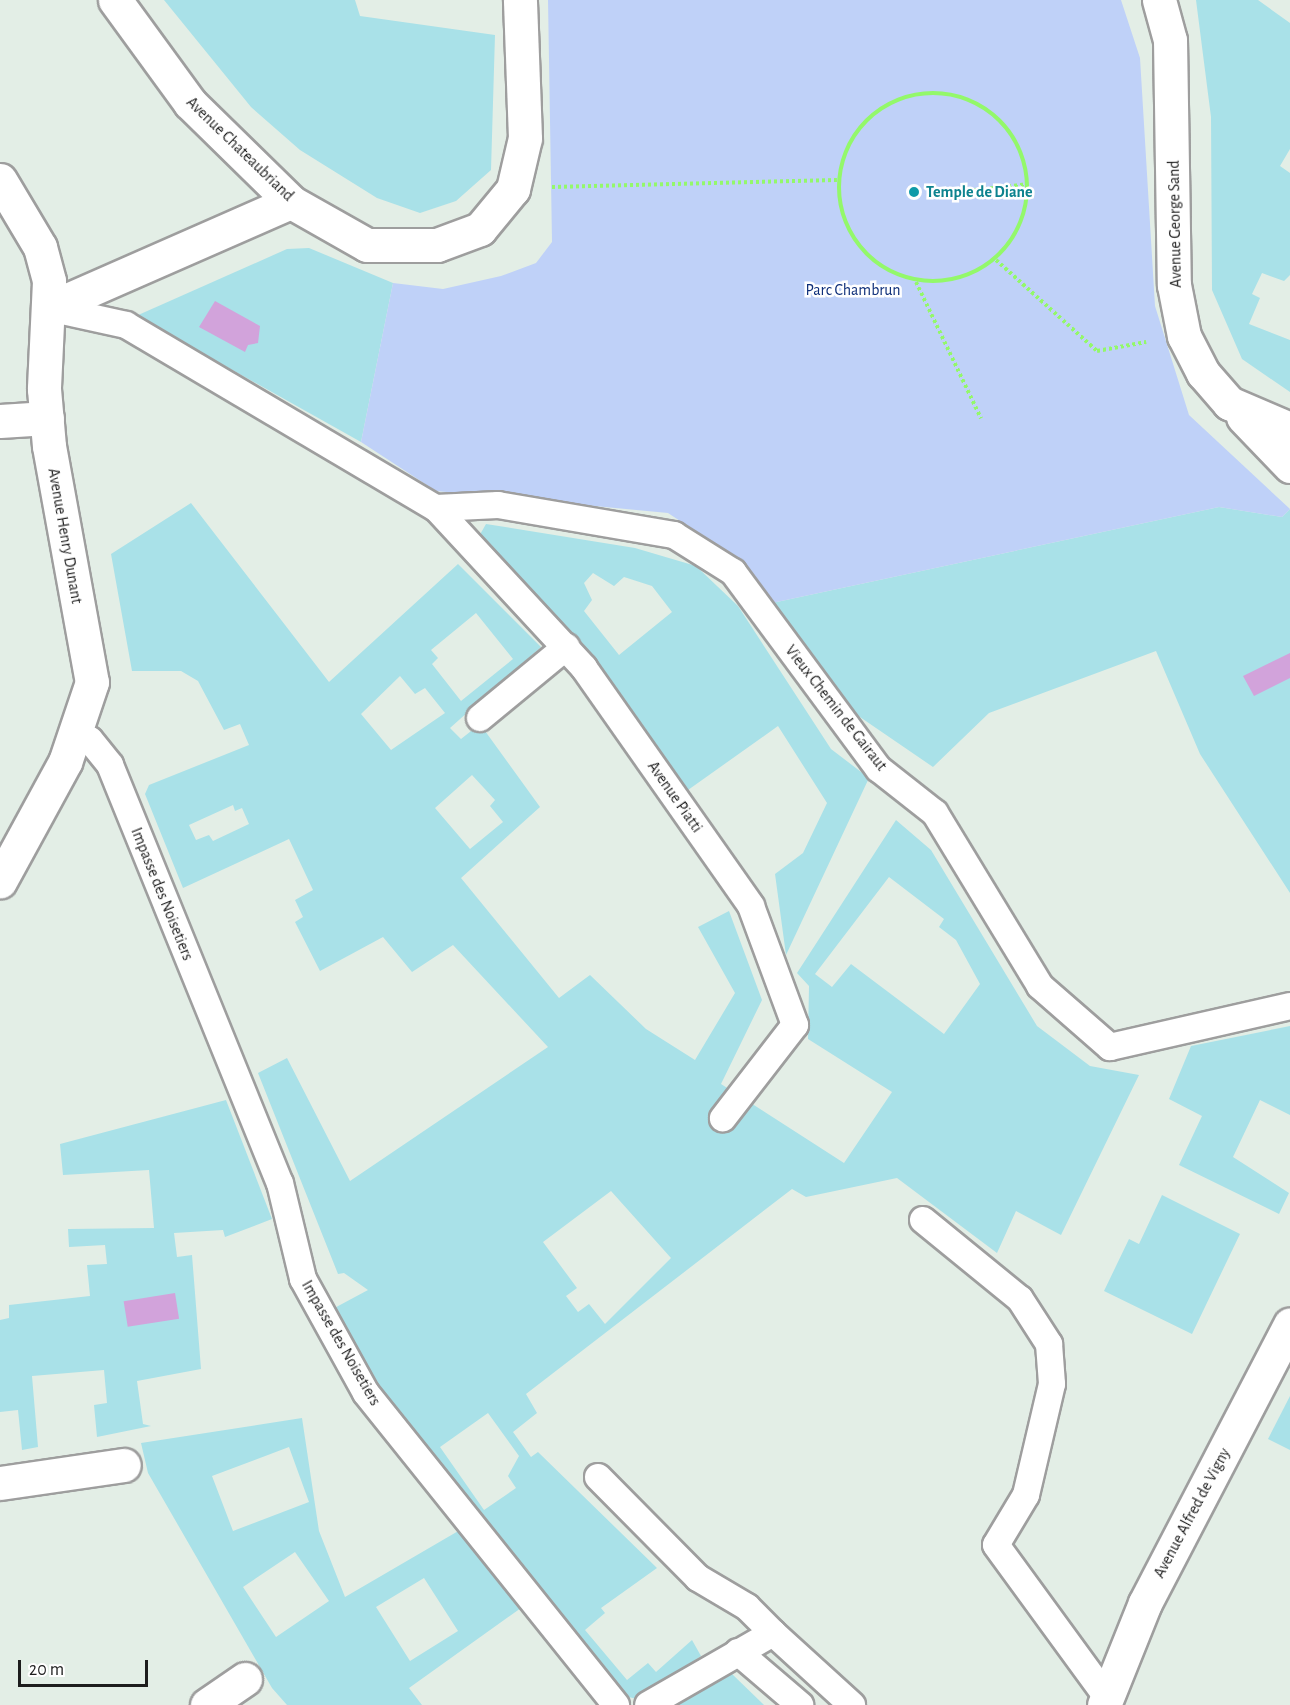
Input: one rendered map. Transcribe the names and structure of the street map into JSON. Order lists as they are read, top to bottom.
{
  "streets": {
    "street": [
      "Avenue Chateaubriand",
      "Avenue George Sand",
      "Avenue Henry Dunant",
      "Avenue Alfred de Vigny"
    ],
    "lane": ["Vieux Chemin de Gairaut", "Avenue Piatti", "Impasse des Noisetiers"]
  },
  "crossings": [
    ["Avenue Henry Dunant", "Avenue Piatti"],
    ["Avenue Henry Dunant", "Impasse des Noisetiers"],
    ["Vieux Chemin de Gairaut", "Avenue Piatti"]
  ],
  "parks": ["Parc Chambrun"],
  "places": ["Temple de Diane"],
  "scale_bar": "20 m"
}
